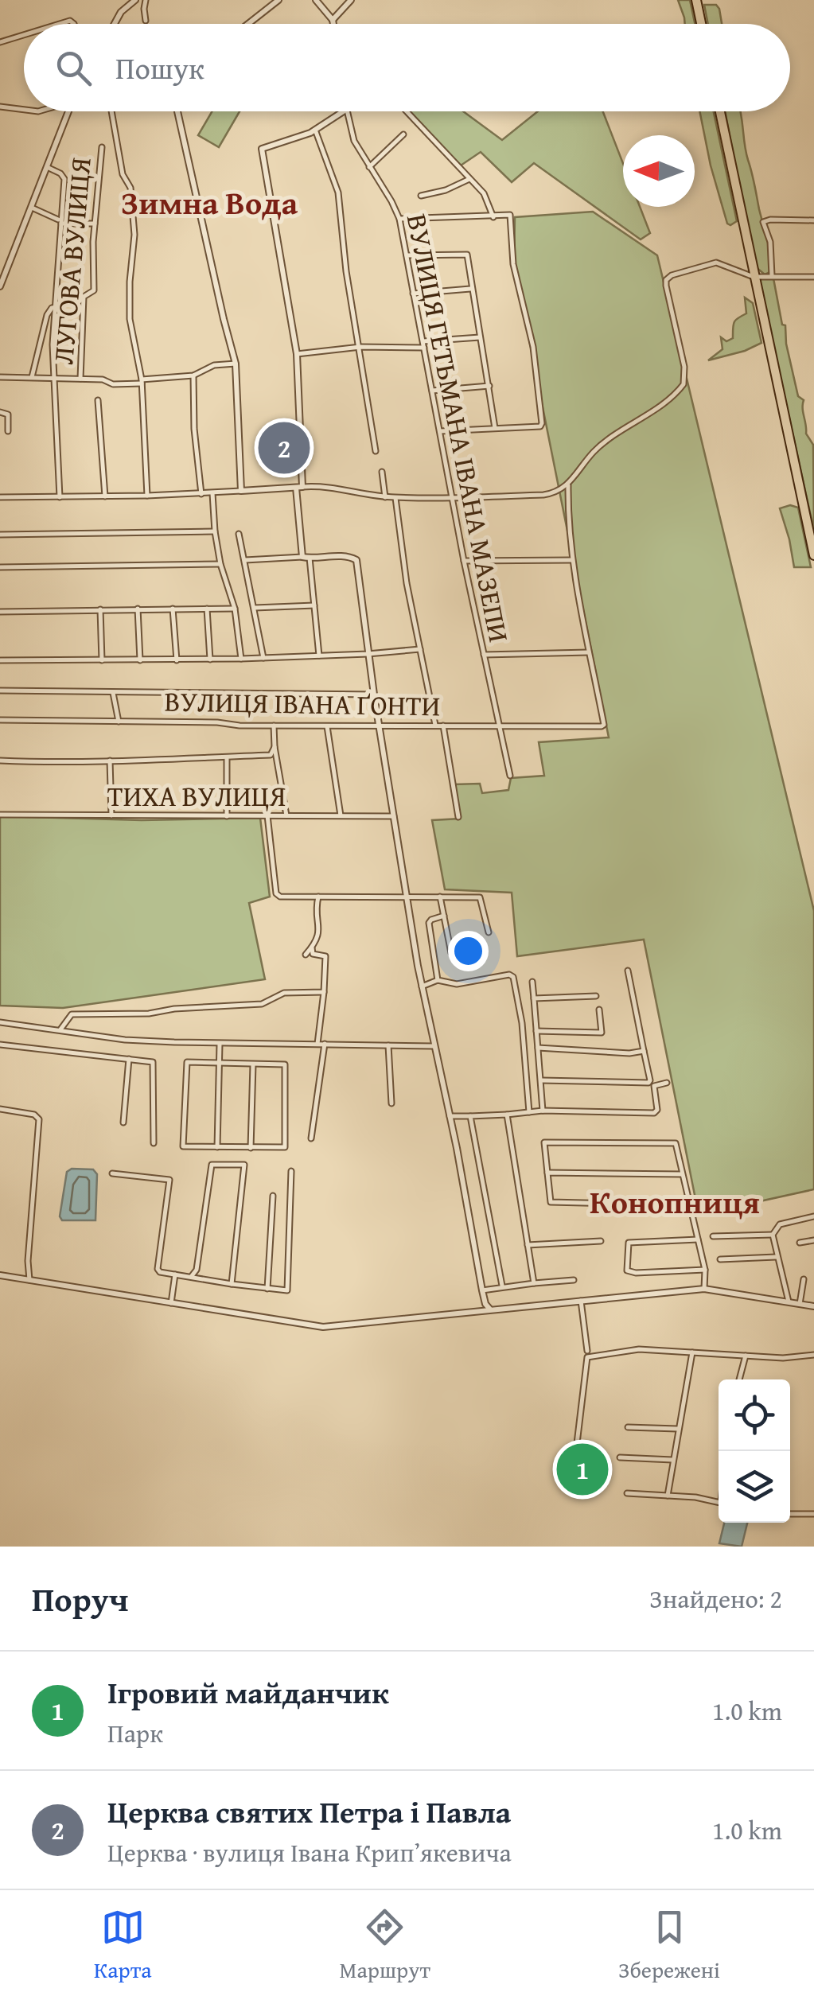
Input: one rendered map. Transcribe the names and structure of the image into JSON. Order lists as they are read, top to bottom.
{
  "streets": {
    "street": [
      "ЛУГОВА ВУЛИЦЯ",
      "ВУЛИЦЯ ГЕТЬМАНА ІВАНА МАЗЕПИ",
      "ВУЛИЦЯ ІВАНА ҐОНТИ",
      "ТИХА ВУЛИЦЯ"
    ]
  },
  "crossings": [
    ["ВУЛИЦЯ ГЕТЬМАНА ІВАНА МАЗЕПИ", "ВУЛИЦЯ ІВАНА ҐОНТИ"]
  ],
  "districts": ["Зимна Вода", "Конопниця"],
  "north": "left",
  "page": {
    "search": "Пошук",
    "pins": ["2", "1"],
    "heading": ["Поруч", "Знайдено: 2"],
    "list": [
      {
        "mark": "1",
        "name": "Ігровий майданчик",
        "note": "Парк",
        "value": "1.0 km"
      },
      {
        "mark": "2",
        "name": "Церква святих Петра і Павла",
        "note": "Церква · вулиця Івана Крипʼякевича",
        "value": "1.0 km"
      }
    ],
    "nav": ["Карта", "Маршрут", "Збережені"]
  }
}
